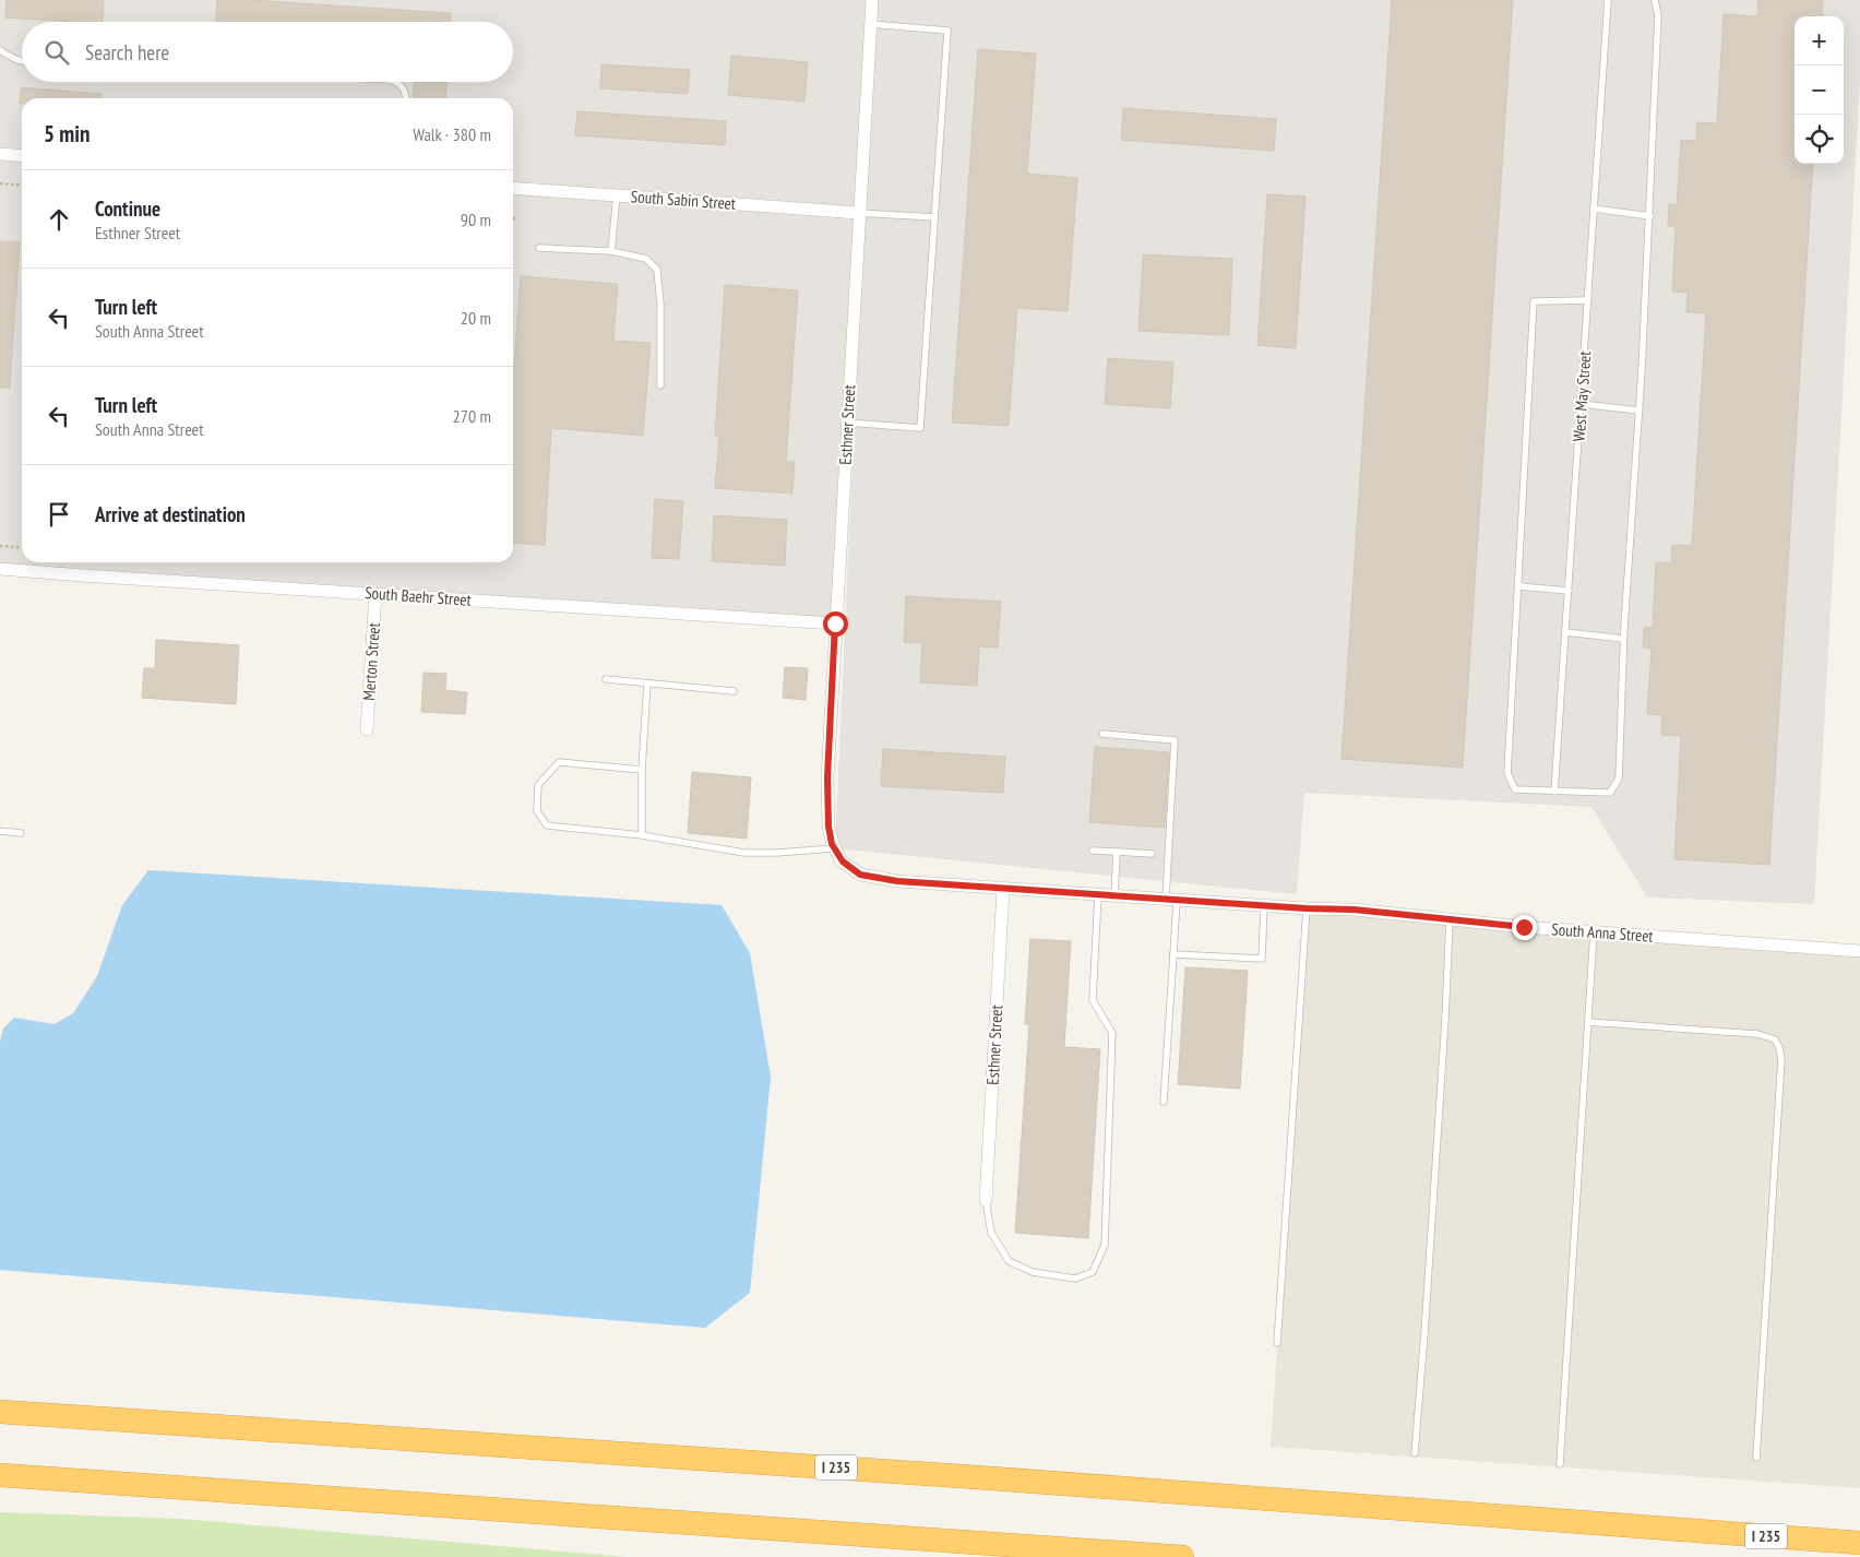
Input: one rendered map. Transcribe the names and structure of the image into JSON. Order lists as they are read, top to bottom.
{
  "streets": {
    "highway": ["I 235"],
    "street": [
      "South Sabin Street",
      "Esthner Street",
      "South Baehr Street",
      "Merton Street",
      "South Anna Street"
    ],
    "lane": ["West May Street"]
  },
  "crossings": [
    ["South Sabin Street", "Esthner Street"],
    ["Esthner Street", "South Baehr Street"],
    ["Esthner Street", "South Anna Street"],
    ["South Baehr Street", "Merton Street"]
  ],
  "page": {
    "map_buttons": ["+", "−"],
    "search": "Search here",
    "heading": ["5 min", "Walk · 380 m"],
    "list": [
      ["Continue", "Esthner Street", "90 m"],
      ["Turn left", "South Anna Street", "20 m"],
      ["Turn left", "South Anna Street", "270 m"],
      "Arrive at destination"
    ]
  }
}
